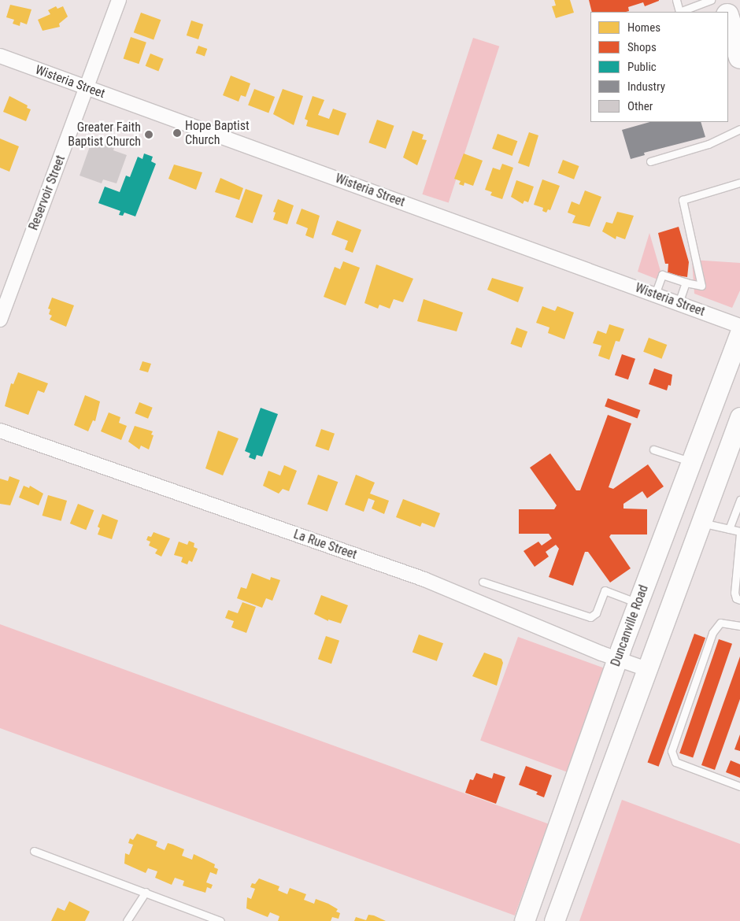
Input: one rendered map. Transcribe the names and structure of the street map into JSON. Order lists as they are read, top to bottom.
{
  "streets": {
    "main road": ["Duncanville Road"],
    "street": ["Wisteria Street", "Reservoir Street", "La Rue Street"]
  },
  "crossings": [
    ["Wisteria Street", "Reservoir Street"],
    ["La Rue Street", "Duncanville Road"]
  ],
  "places": ["Hope Baptist Church", "Greater Faith Baptist Church"],
  "legend": [
    "Homes",
    "Shops",
    "Public",
    "Industry",
    "Other"
  ]
}
